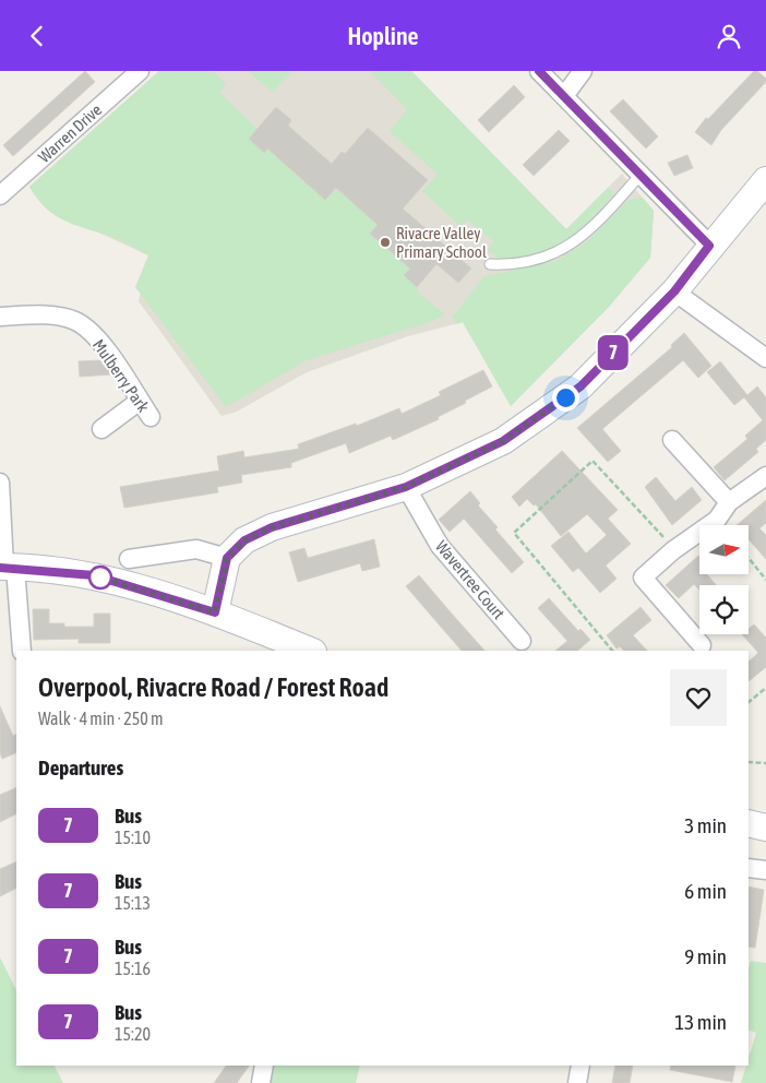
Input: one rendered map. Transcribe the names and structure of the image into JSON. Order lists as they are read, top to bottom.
{
  "streets": {
    "street": ["Warren Drive", "Mulberry Park", "Wavertree Court"]
  },
  "places": ["Rivacre Valley Primary School"],
  "lines": ["bus line 7"],
  "north": "right",
  "page": {
    "header": "Hopline",
    "on_map": "7",
    "heading": [
      ["Overpool, Rivacre Road / Forest Road", "Walk · 4 min · 250 m"],
      "Departures"
    ],
    "list": [
      {
        "mark": "7",
        "name": "Bus",
        "note": "15:10",
        "value": "3 min"
      },
      {
        "mark": "7",
        "name": "Bus",
        "note": "15:13",
        "value": "6 min"
      },
      {
        "mark": "7",
        "name": "Bus",
        "note": "15:16",
        "value": "9 min"
      },
      {
        "mark": "7",
        "name": "Bus",
        "note": "15:20",
        "value": "13 min"
      }
    ]
  }
}
